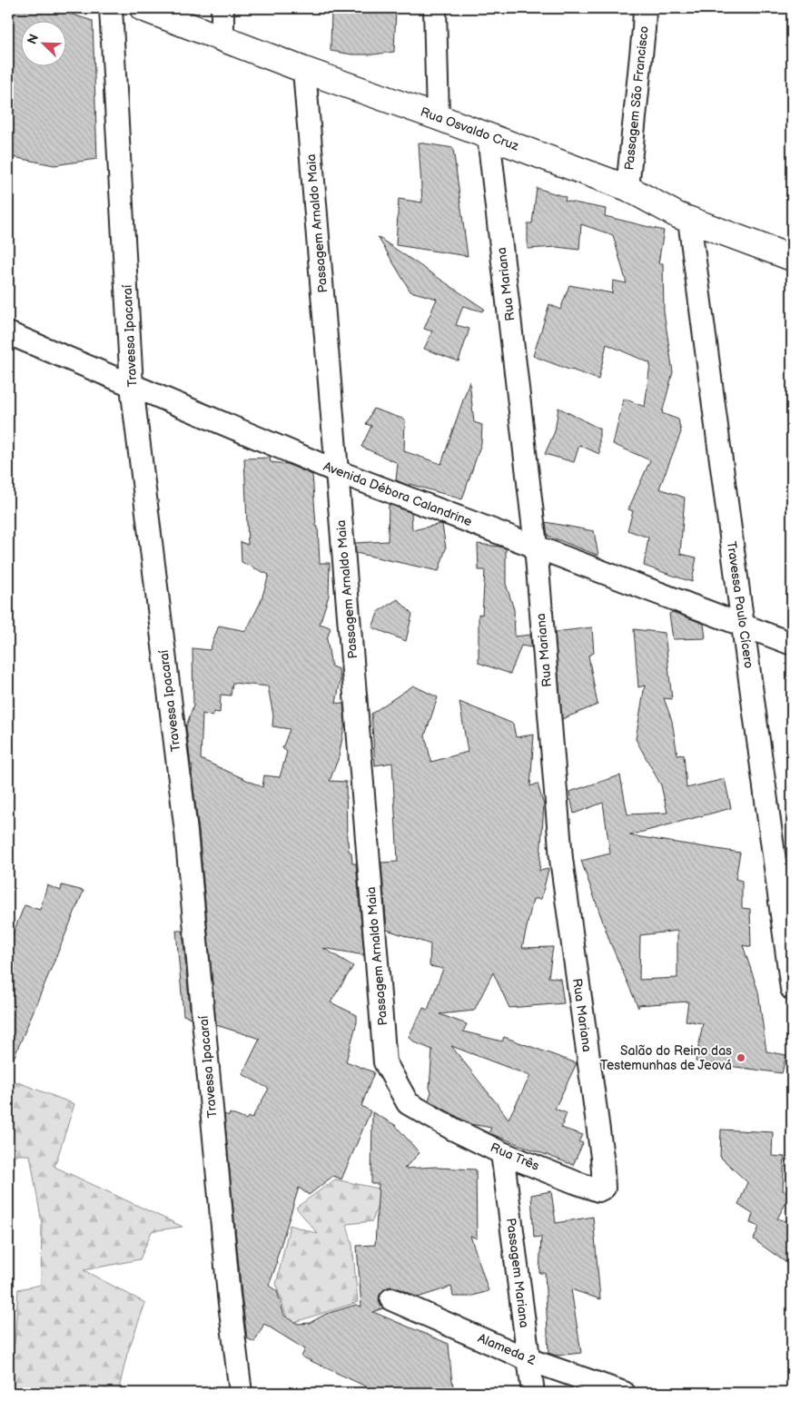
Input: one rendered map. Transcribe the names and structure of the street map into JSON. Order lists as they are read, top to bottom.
{
  "streets": {
    "street": [
      "Passagem São Francisco",
      "Rua Osvaldo Cruz",
      "Passagem Arnaldo Maia",
      "Rua Mariana",
      "Travessa Ipacaraí",
      "Avenida Débora Calandrine",
      "Travessa Paulo Cícero",
      "Rua Três",
      "Passagem Mariana",
      "Alameda 2"
    ]
  },
  "crossings": [
    ["Passagem São Francisco", "Rua Osvaldo Cruz"],
    ["Rua Osvaldo Cruz", "Passagem Arnaldo Maia"],
    ["Rua Osvaldo Cruz", "Rua Mariana"],
    ["Rua Osvaldo Cruz", "Travessa Paulo Cícero"],
    ["Passagem Arnaldo Maia", "Avenida Débora Calandrine"],
    ["Passagem Arnaldo Maia", "Rua Três"],
    ["Rua Mariana", "Avenida Débora Calandrine"],
    ["Rua Mariana", "Rua Três"],
    ["Travessa Ipacaraí", "Avenida Débora Calandrine"],
    ["Avenida Débora Calandrine", "Travessa Paulo Cícero"],
    ["Rua Três", "Passagem Mariana"],
    ["Passagem Mariana", "Alameda 2"]
  ],
  "places": ["Salão do Reino das Testemunhas de Jeová"],
  "north": "top left"
}
